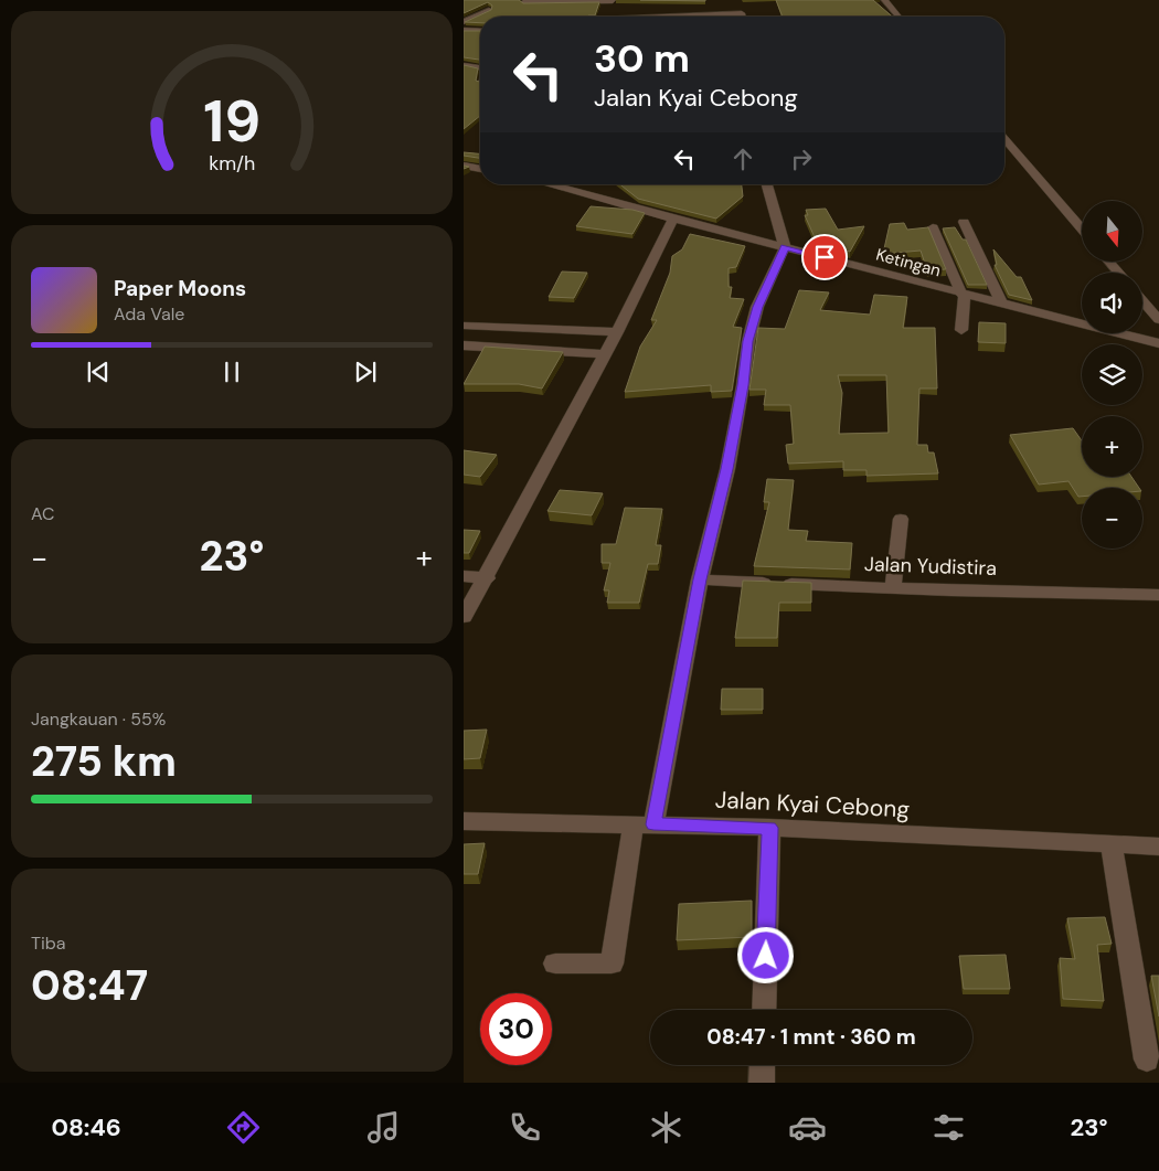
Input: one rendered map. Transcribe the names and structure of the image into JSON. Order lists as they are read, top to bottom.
{
  "streets": {
    "street": ["Ketingan", "Jalan Yudistira", "Jalan Kyai Cebong"]
  },
  "north": "bottom",
  "page": {
    "turn": ["30 m", "Jalan Kyai Cebong"],
    "map_buttons": ["+", "−"],
    "song": ["Paper Moons", "Ada Vale"],
    "tile": [
      "AC",
      ["Jangkauan · 55%", "275 km"],
      ["Tiba", "08:47"]
    ],
    "heat": ["−", "23°", "+"],
    "limit": "30",
    "trip": "08:47 · 1 mnt · 360 m",
    "tabs": ["08:46", "23°"],
    "gauge": ["19", "km/h"]
  }
}
